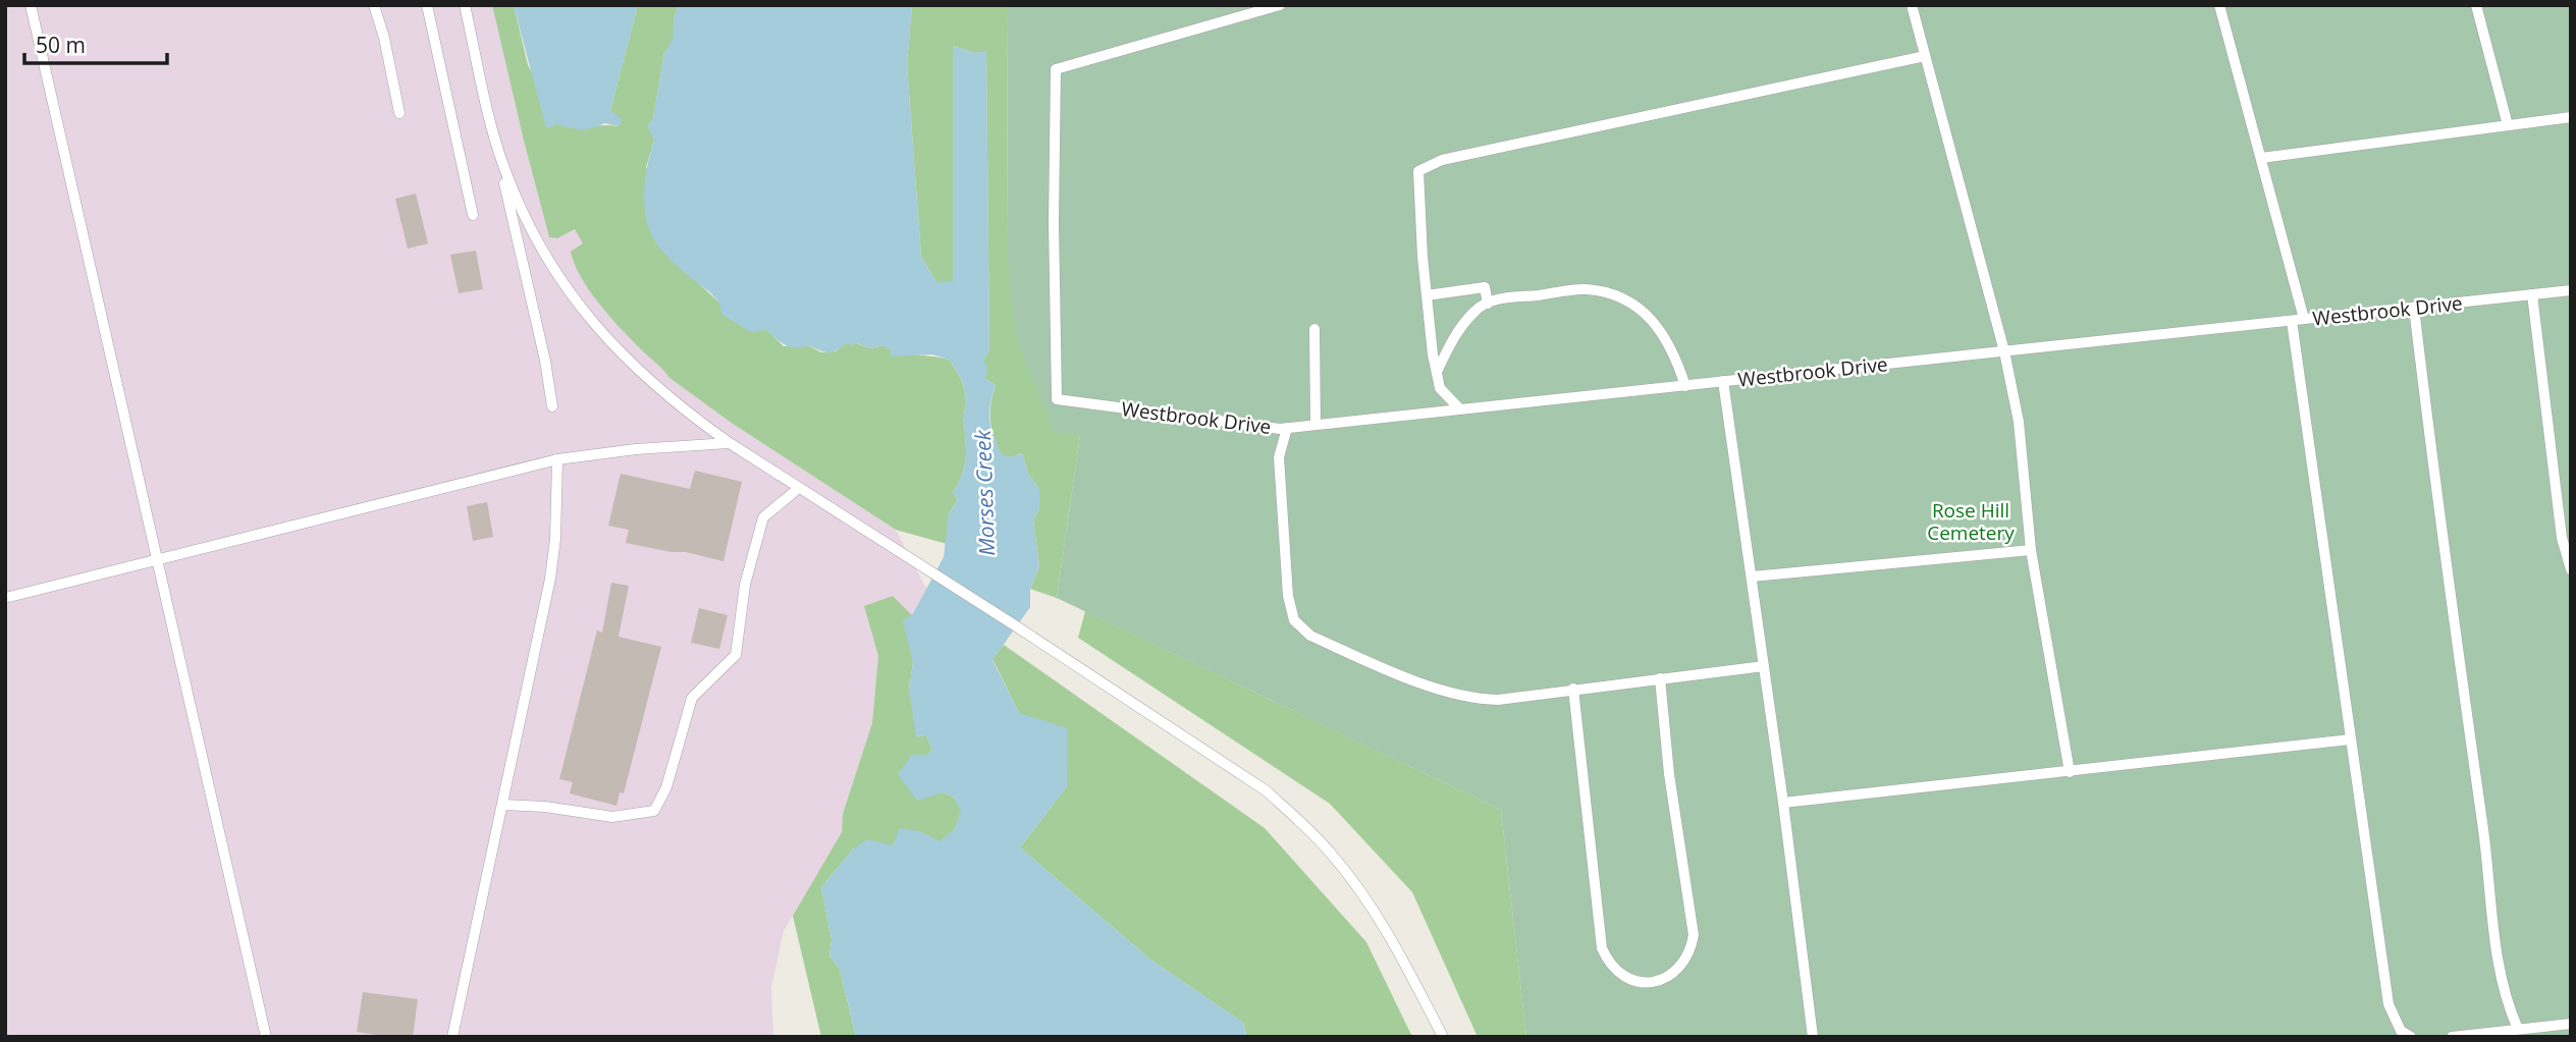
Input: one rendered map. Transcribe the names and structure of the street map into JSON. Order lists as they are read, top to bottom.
{
  "streets": {
    "lane": ["Westbrook Drive"]
  },
  "water": ["Morses Creek"],
  "parks": ["Rose Hill Cemetery"],
  "scale_bar": "50 m"
}
